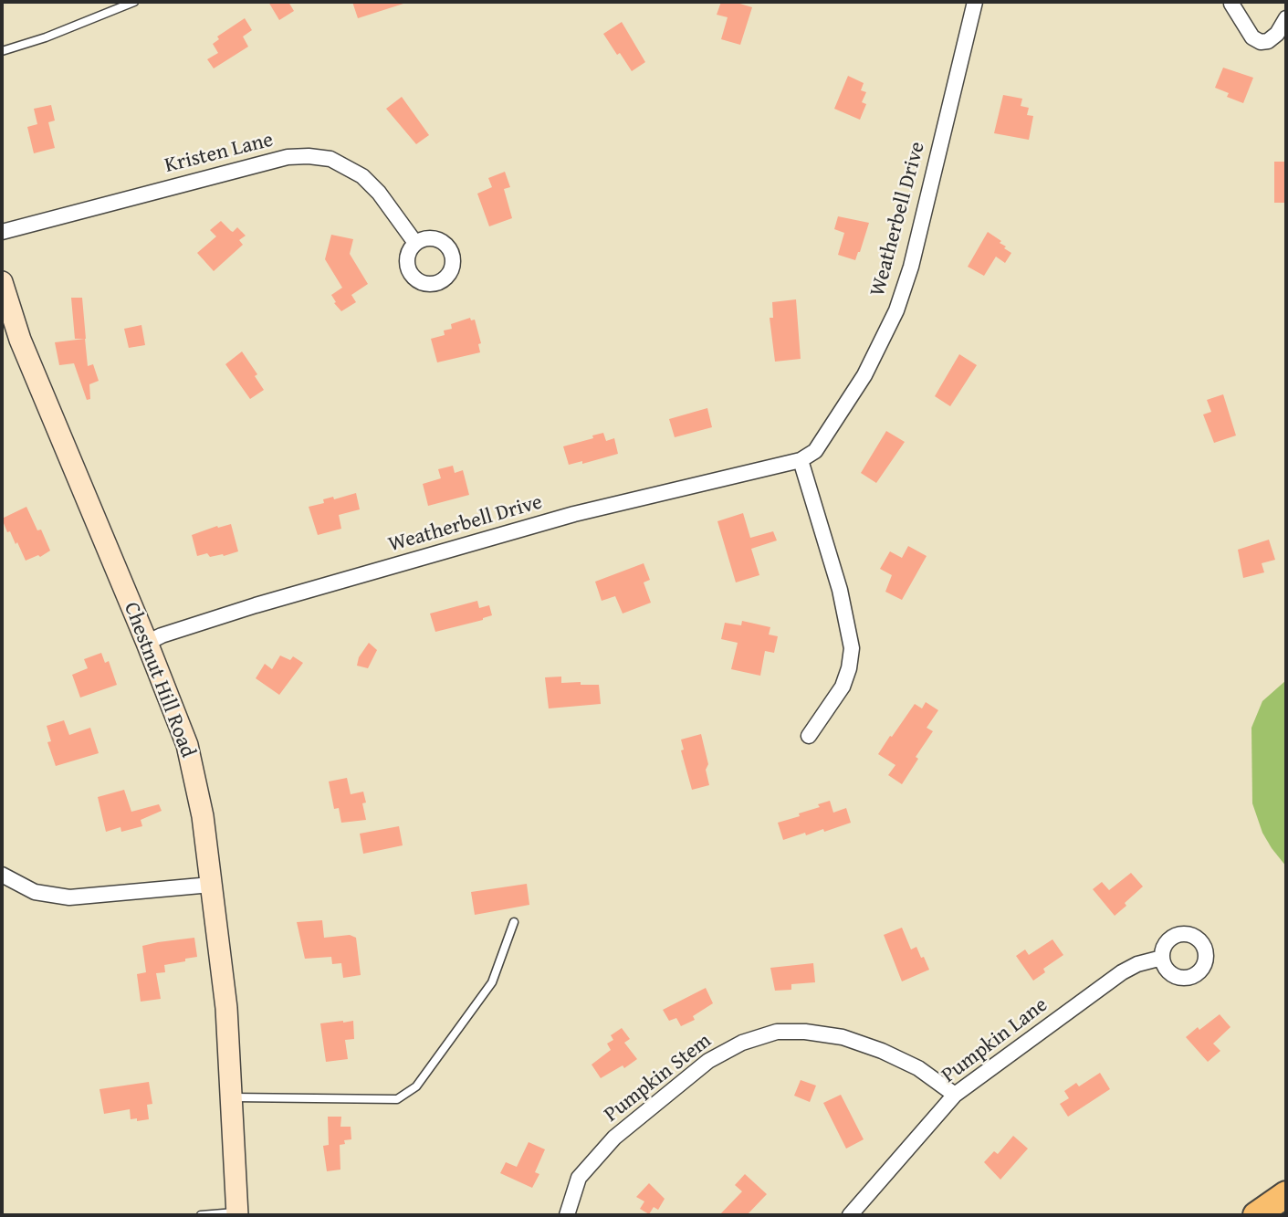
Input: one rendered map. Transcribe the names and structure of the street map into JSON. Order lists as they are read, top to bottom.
{
  "streets": {
    "main road": ["Chestnut Hill Road"],
    "street": [
      "Kristen Lane",
      "Weatherbell Drive",
      "Pumpkin Lane",
      "Pumpkin Stem"
    ]
  },
  "crossings": [
    ["Weatherbell Drive", "Chestnut Hill Road"],
    ["Pumpkin Lane", "Pumpkin Stem"]
  ]
}
